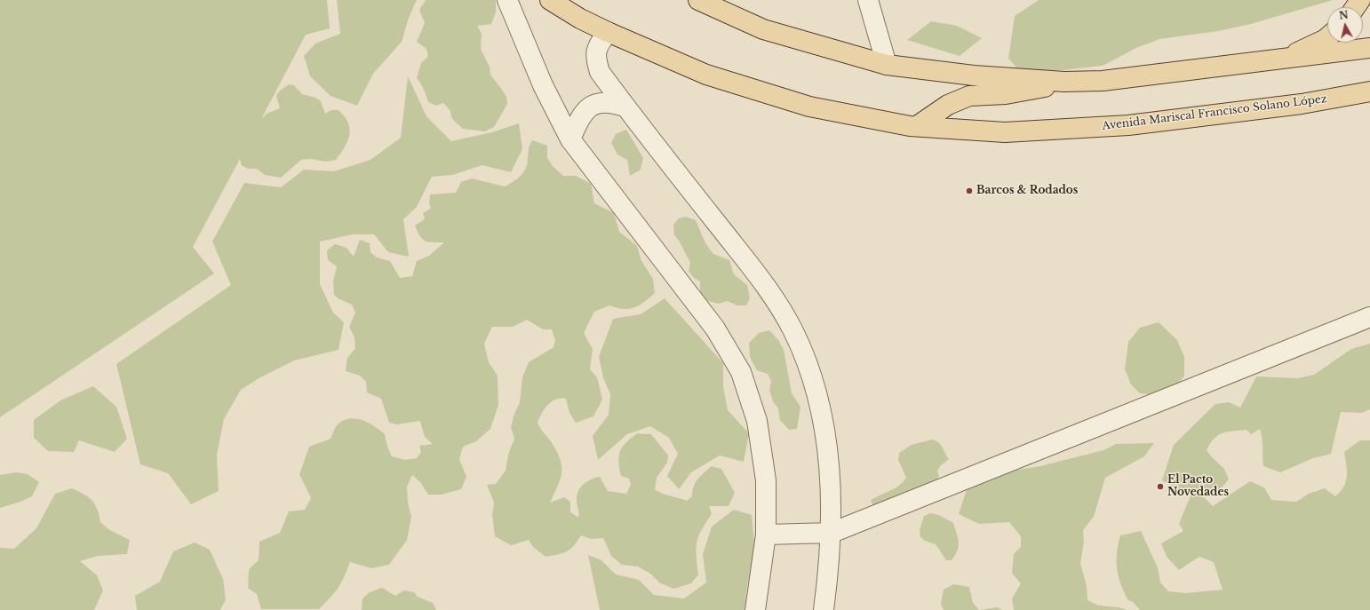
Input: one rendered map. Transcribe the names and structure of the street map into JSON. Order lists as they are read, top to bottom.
{
  "streets": {
    "main road": ["Avenida Mariscal Francisco Solano López"]
  },
  "places": ["Barcos & Rodados", "El Pacto Novedades"],
  "north": "top"
}
